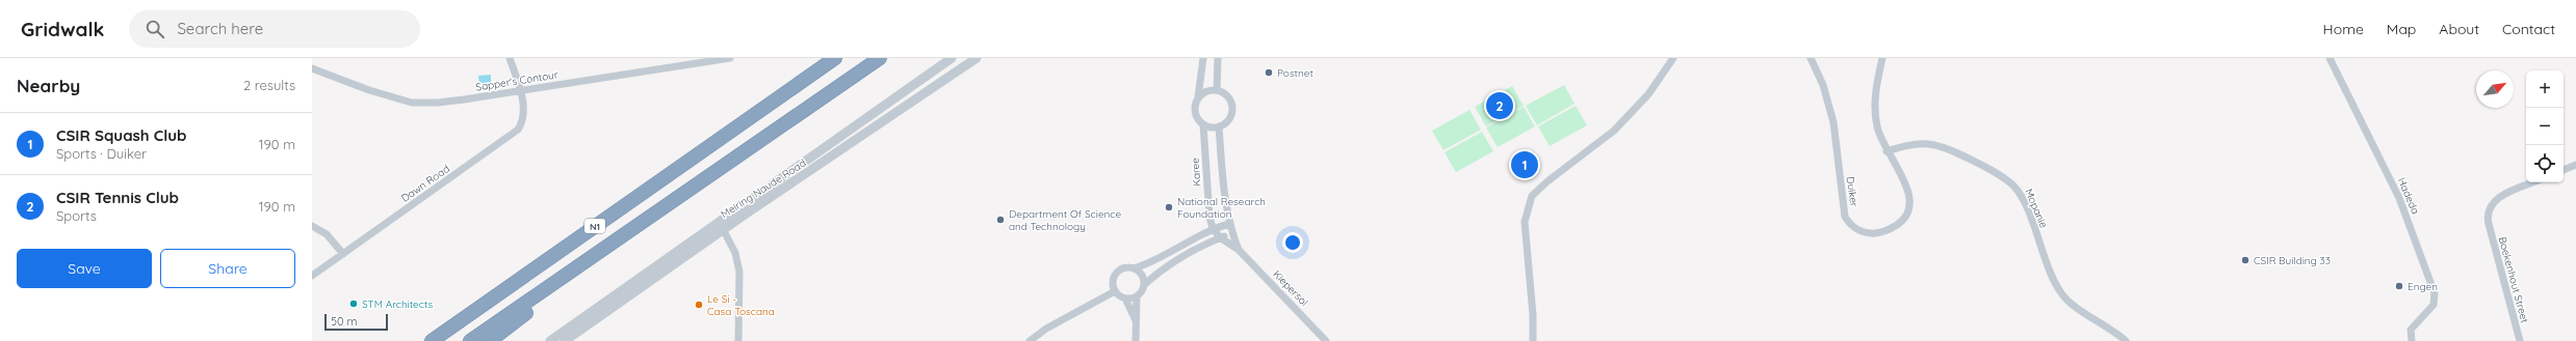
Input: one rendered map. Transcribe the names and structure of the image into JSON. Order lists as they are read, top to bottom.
{
  "streets": {
    "highway": ["N1"],
    "street": [
      "Sapper's Contour",
      "Karee",
      "Dawn Road",
      "Meiring Naude Road",
      "Duiker",
      "Hadeda",
      "Mopanie",
      "Boekenhout Street",
      "Kiepersol"
    ]
  },
  "crossings": [
    ["Sapper's Contour", "Dawn Road"],
    ["Duiker", "Mopanie"]
  ],
  "places": [
    "Postnet",
    "National Research Foundation",
    "Department Of Science and Technology",
    "CSIR Building 33",
    "Engen",
    "STM Architects",
    "Le Si - Casa Toscana"
  ],
  "scale_bar": "50 m",
  "north": "top right",
  "page": {
    "header": "Gridwalk",
    "search": "Search here",
    "nav": [
      "Home",
      "Map",
      "About",
      "Contact"
    ],
    "heading": ["Nearby", "2 results"],
    "map_buttons": ["+", "−"],
    "pins": ["2", "1"],
    "list": [
      {
        "mark": "1",
        "name": "CSIR Squash Club",
        "note": "Sports · Duiker",
        "value": "190 m"
      },
      {
        "mark": "2",
        "name": "CSIR Tennis Club",
        "note": "Sports",
        "value": "190 m"
      }
    ],
    "buttons": ["Save", "Share"],
    "scale": "50 m"
  }
}
